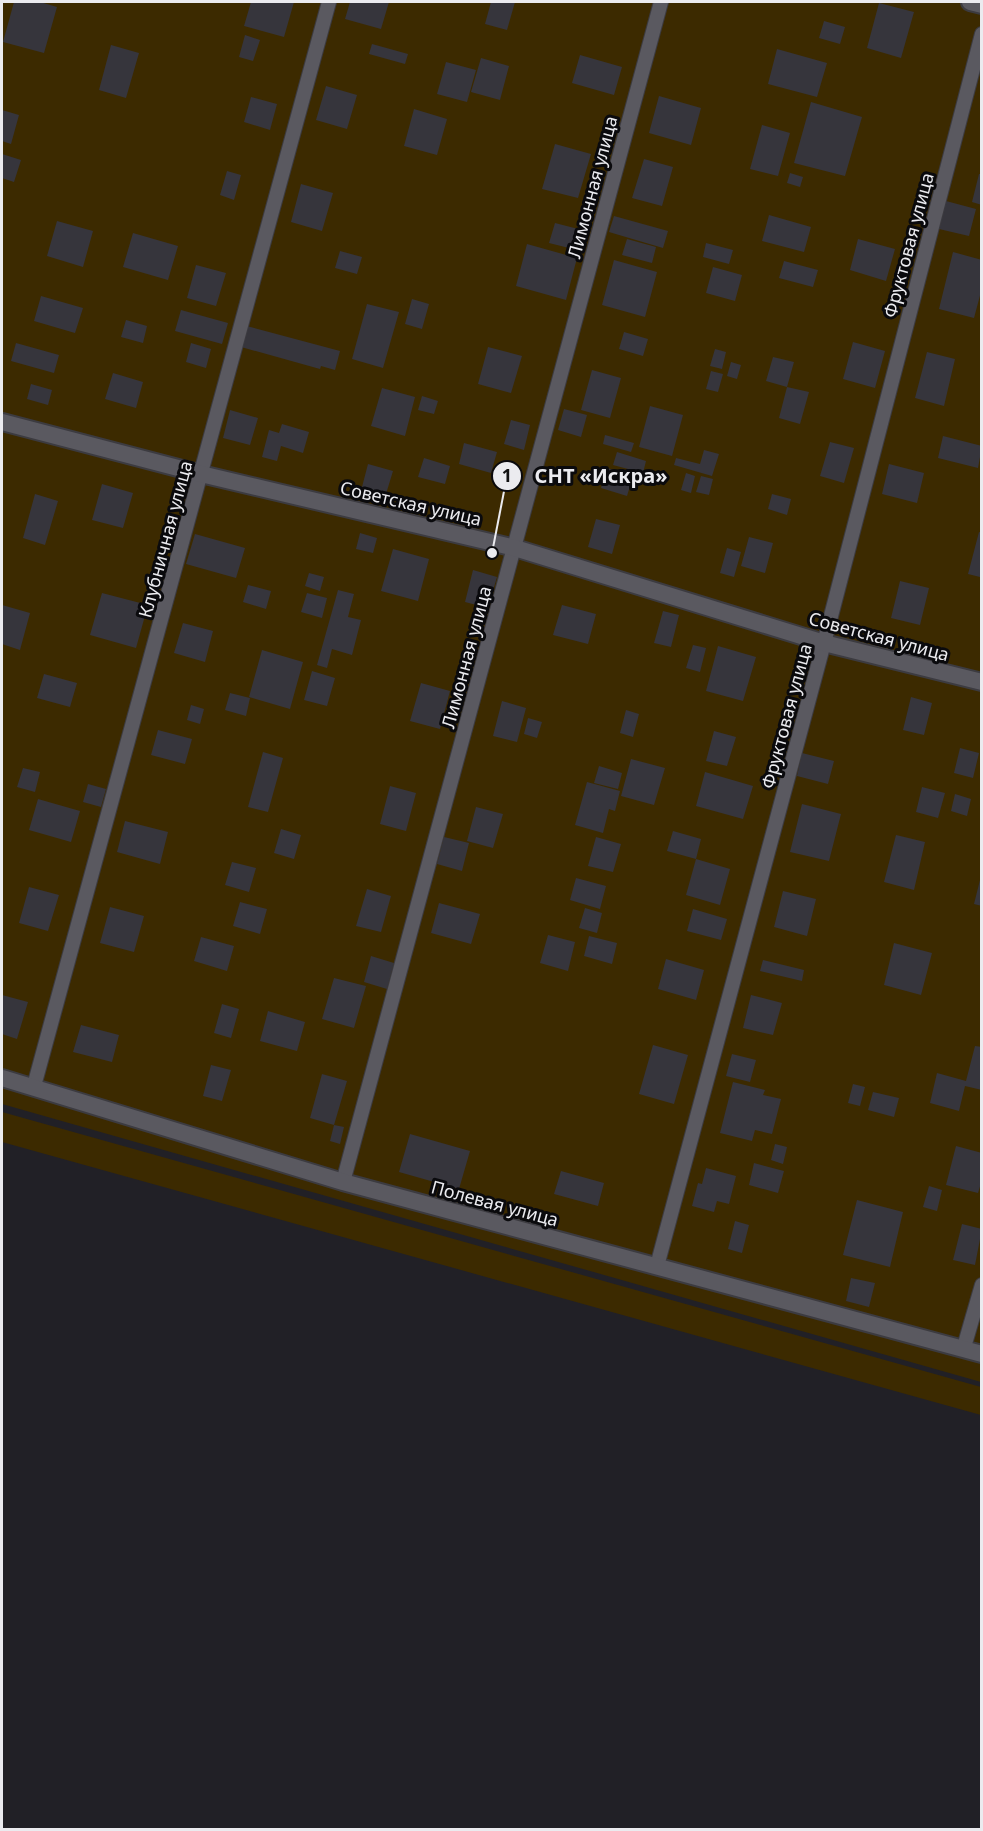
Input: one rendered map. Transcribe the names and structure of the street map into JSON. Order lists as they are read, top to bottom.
{
  "streets": {
    "street": ["Советская улица", "Полевая улица"],
    "lane": ["Лимонная улица", "Фруктовая улица", "Клубничная улица"]
  },
  "crossings": [
    ["Лимонная улица", "Советская улица"],
    ["Лимонная улица", "Полевая улица"],
    ["Фруктовая улица", "Советская улица"],
    ["Фруктовая улица", "Полевая улица"],
    ["Советская улица", "Клубничная улица"],
    ["Клубничная улица", "Полевая улица"]
  ],
  "places": ["СНТ «Искра»"]
}
